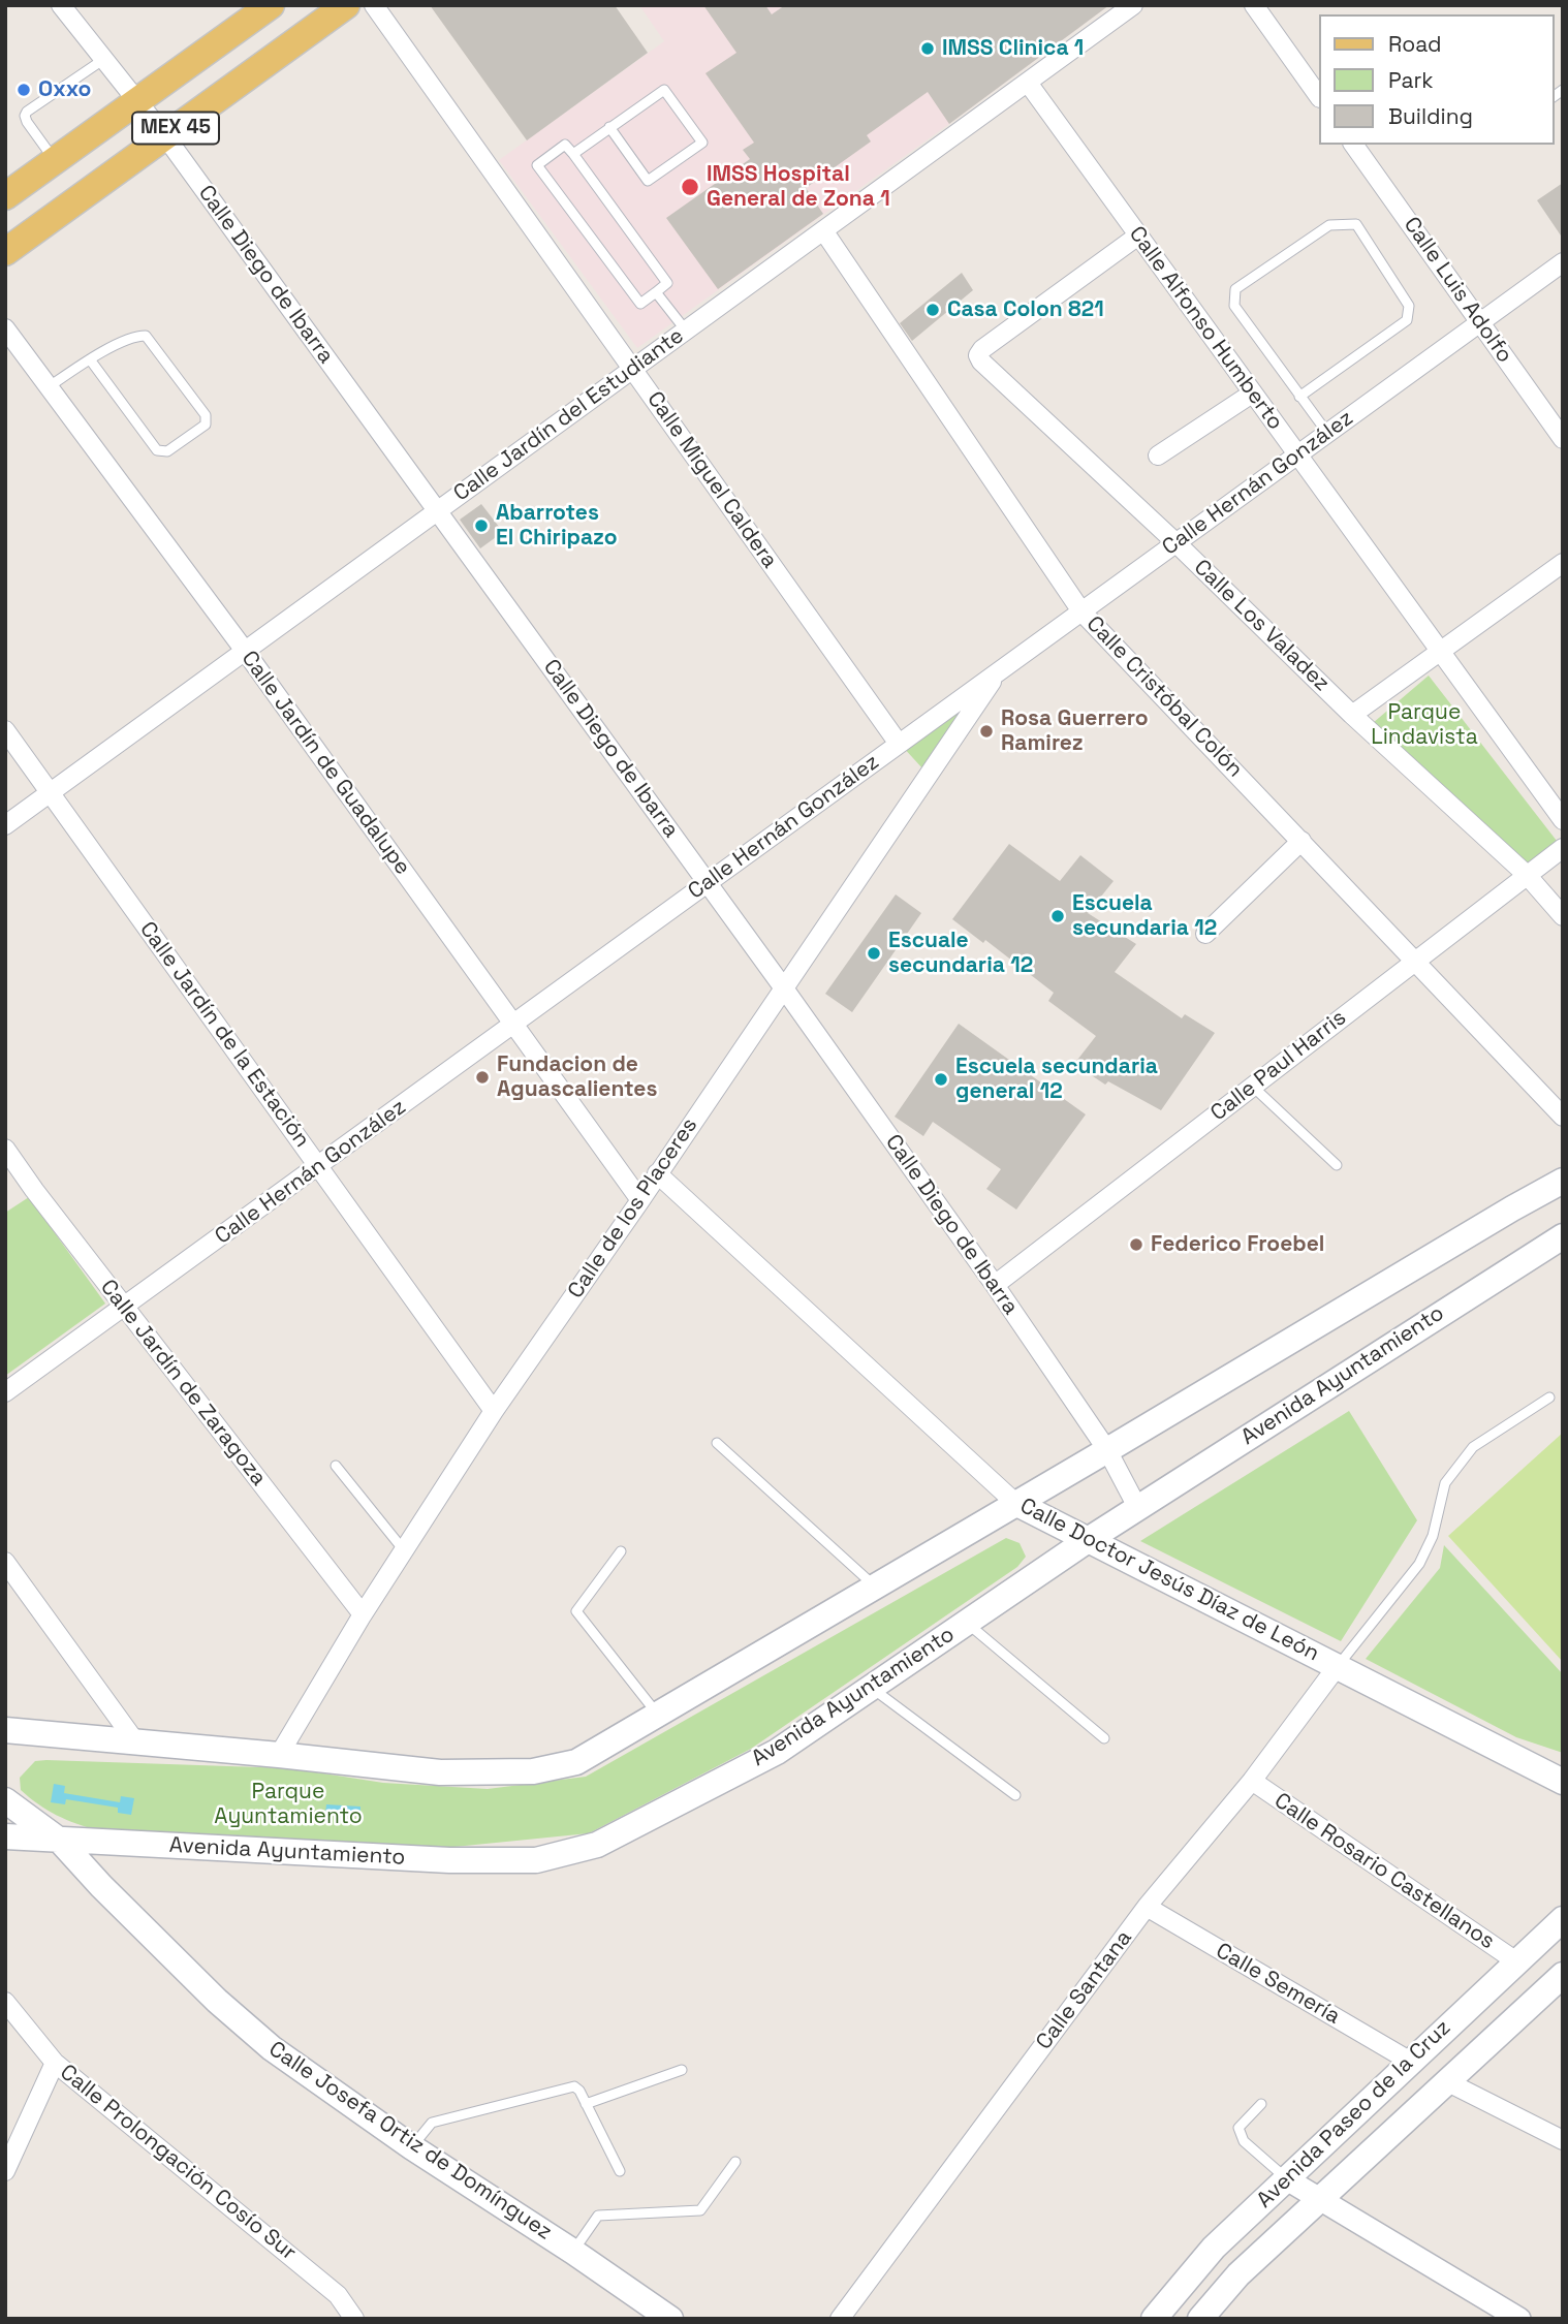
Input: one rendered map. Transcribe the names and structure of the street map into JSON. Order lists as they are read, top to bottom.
{
  "streets": {
    "main road": [
      "MEX 45",
      "Avenida Ayuntamiento",
      "Calle Doctor Jesús Díaz de León",
      "Avenida Paseo de la Cruz",
      "Calle Josefa Ortiz de Domínguez"
    ],
    "street": [
      "Calle Diego de Ibarra",
      "Calle Luis Adolfo",
      "Calle Alfonso Humberto",
      "Calle Jardín del Estudiante",
      "Calle Miguel Caldera",
      "Calle Hernán González",
      "Calle Los Valadez",
      "Calle Cristóbal Colón",
      "Calle Jardín de Guadalupe",
      "Calle Jardín de la Estación",
      "Calle Paul Harris",
      "Calle de los Placeres",
      "Calle Jardín de Zaragoza",
      "Calle Rosario Castellanos",
      "Calle Semería",
      "Calle Santana",
      "Calle Prolongación Cosío Sur"
    ]
  },
  "crossings": [
    ["MEX 45", "Calle Diego de Ibarra"],
    ["Calle Diego de Ibarra", "Calle Jardín del Estudiante"],
    ["Calle Diego de Ibarra", "Calle Hernán González"],
    ["Calle Diego de Ibarra", "Calle Paul Harris"],
    ["Calle Diego de Ibarra", "Calle de los Placeres"],
    ["Calle Diego de Ibarra", "Avenida Ayuntamiento"],
    ["Calle Luis Adolfo", "Calle Hernán González"],
    ["Calle Alfonso Humberto", "Calle Jardín del Estudiante"],
    ["Calle Alfonso Humberto", "Calle Hernán González"],
    ["Calle Alfonso Humberto", "Calle Los Valadez"],
    ["Calle Jardín del Estudiante", "Calle Miguel Caldera"],
    ["Calle Jardín del Estudiante", "Calle Cristóbal Colón"],
    ["Calle Jardín del Estudiante", "Calle Jardín de Guadalupe"],
    ["Calle Jardín del Estudiante", "Calle Jardín de la Estación"],
    ["Calle Miguel Caldera", "Calle Hernán González"],
    ["Calle Hernán González", "Calle Los Valadez"],
    ["Calle Hernán González", "Calle Cristóbal Colón"],
    ["Calle Hernán González", "Calle Jardín de Guadalupe"],
    ["Calle Hernán González", "Calle Jardín de la Estación"],
    ["Calle Hernán González", "Calle de los Placeres"],
    ["Calle Hernán González", "Calle Jardín de Zaragoza"],
    ["Calle Los Valadez", "Calle Paul Harris"],
    ["Calle Cristóbal Colón", "Calle Paul Harris"],
    ["Calle Jardín de Guadalupe", "Calle de los Placeres"],
    ["Calle Jardín de la Estación", "Calle de los Placeres"],
    ["Calle de los Placeres", "Calle Jardín de Zaragoza"],
    ["Calle de los Placeres", "Calle Doctor Jesús Díaz de León"],
    ["Avenida Ayuntamiento", "Calle Doctor Jesús Díaz de León"],
    ["Avenida Ayuntamiento", "Calle Josefa Ortiz de Domínguez"],
    ["Calle Doctor Jesús Díaz de León", "Calle Santana"],
    ["Calle Rosario Castellanos", "Calle Santana"],
    ["Calle Rosario Castellanos", "Avenida Paseo de la Cruz"],
    ["Calle Semería", "Calle Santana"],
    ["Calle Semería", "Avenida Paseo de la Cruz"]
  ],
  "parks": ["Parque Lindavista", "Parque Ayuntamiento"],
  "places": [
    "IMSS Clinica 1",
    "Oxxo",
    "IMSS Hospital General de Zona 1",
    "Casa Colon 821",
    "Abarrotes El Chiripazo",
    "Rosa Guerrero Ramirez",
    "Escuela secundaria 12",
    "Escuale secundaria 12",
    "Fundacion de Aguascalientes",
    "Escuela secundaria general 12",
    "Federico Froebel"
  ],
  "legend": ["Road", "Park", "Building"]
}
